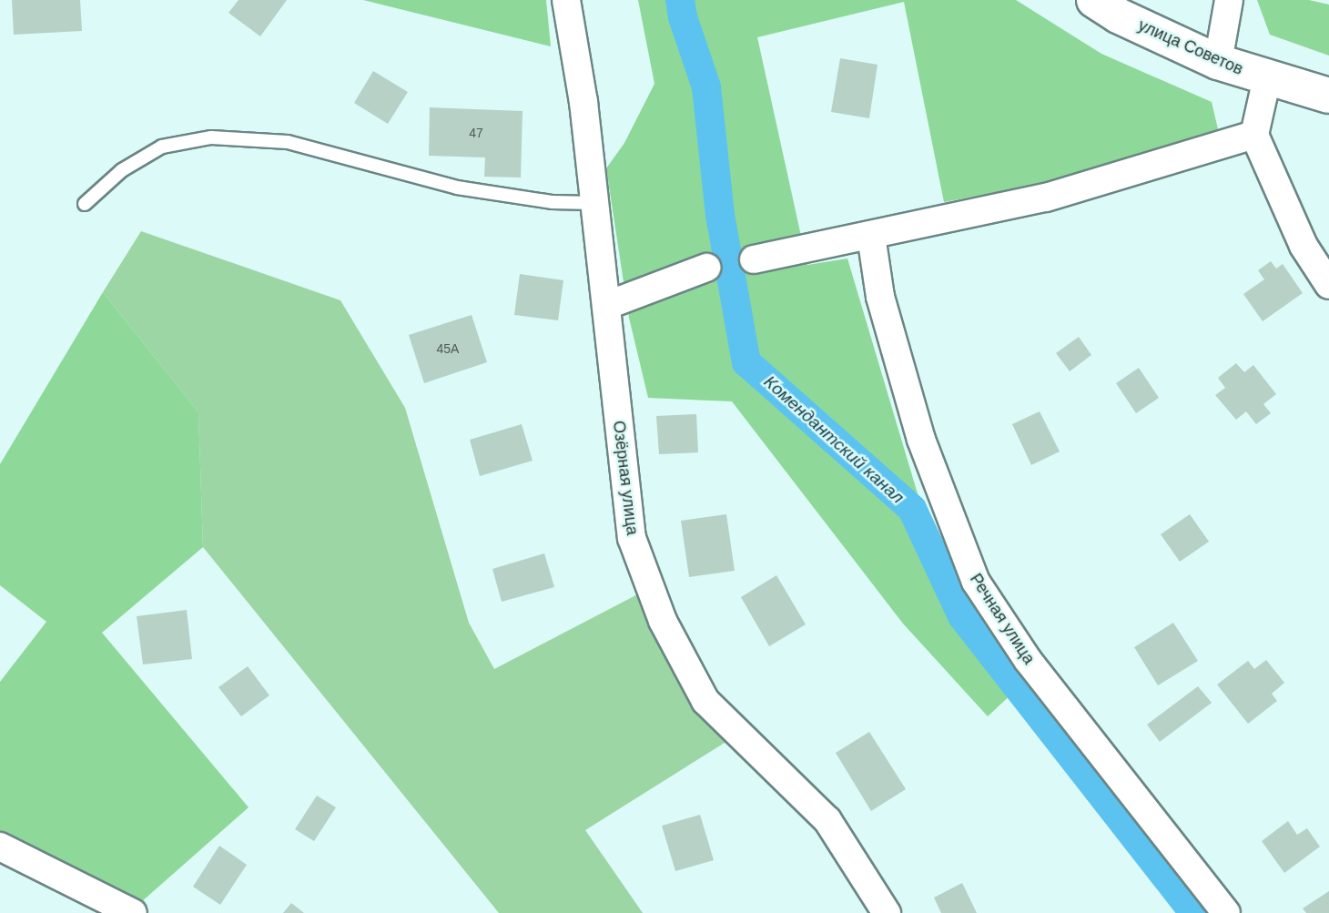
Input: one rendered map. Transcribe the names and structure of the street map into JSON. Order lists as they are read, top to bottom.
{
  "streets": {
    "main road": ["улица Советов"],
    "street": ["Озёрная улица", "Речная улица"]
  },
  "water": ["Комендантский канал"],
  "house_numbers": ["47", "45А"]
}
